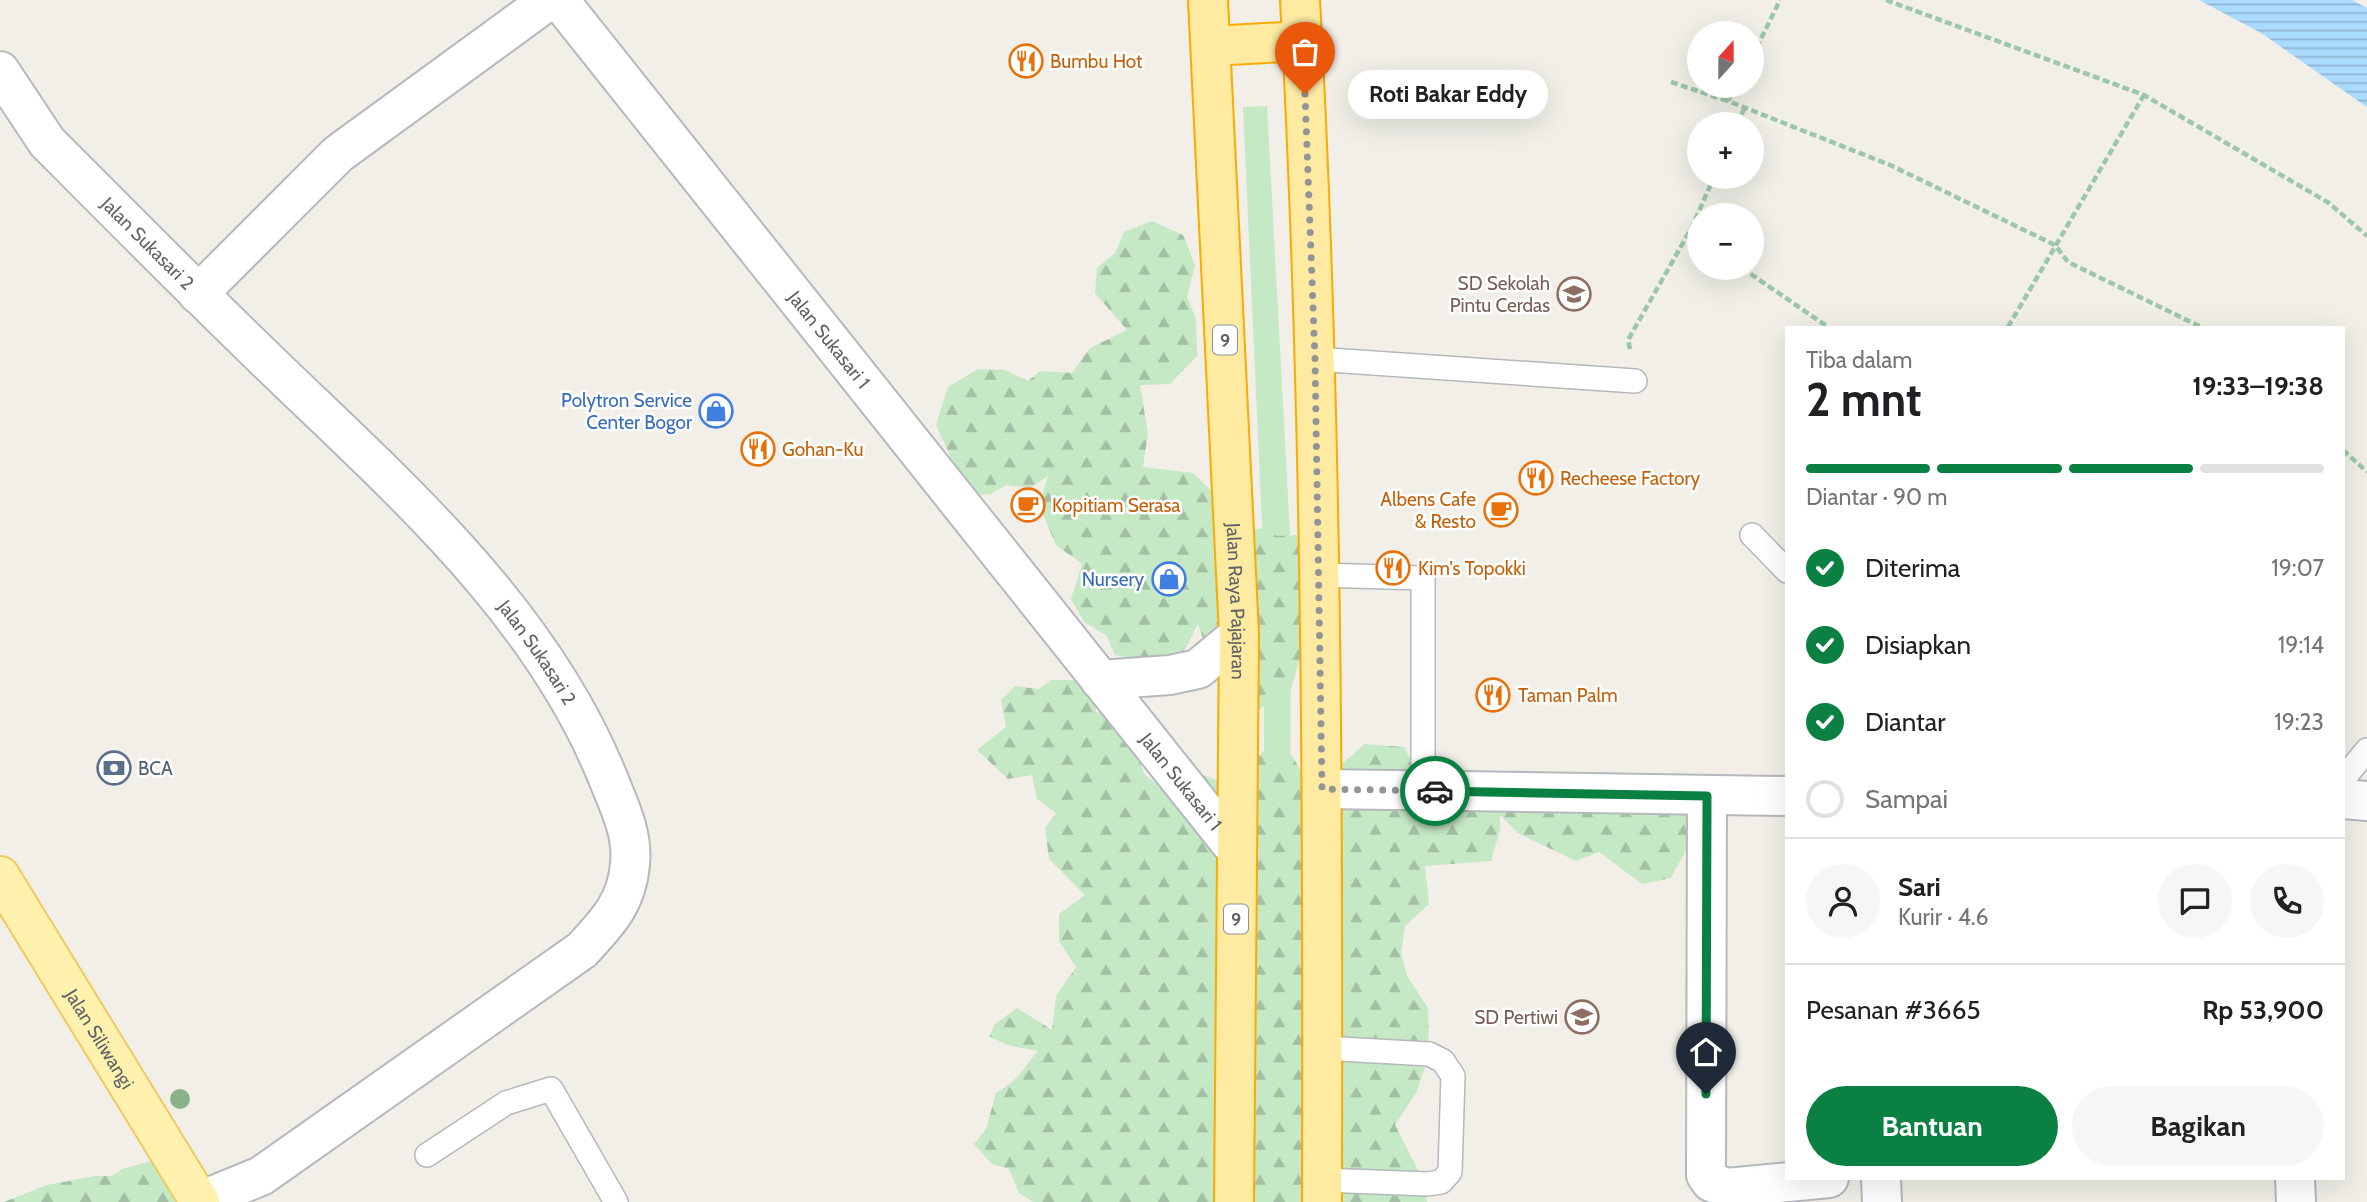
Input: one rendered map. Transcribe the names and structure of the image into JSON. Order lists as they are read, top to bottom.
{
  "streets": {
    "highway": ["9", "Jalan Raya Pajajaran"],
    "main road": ["Jalan Siliwangi"],
    "street": ["Jalan Sukasari 2", "Jalan Sukasari 1"]
  },
  "crossings": [
    ["Jalan Sukasari 2", "Jalan Siliwangi"],
    ["Jalan Sukasari 1", "Jalan Raya Pajajaran"]
  ],
  "places": {
    "restaurant": [
      "Bumbu Hot",
      "Gohan-Ku",
      "Recheese Factory",
      "Kim's Topokki",
      "Taman Palm"
    ],
    "other": ["Roti Bakar Eddy"],
    "school or university": ["SD Sekolah Pintu Cerdas", "SD Pertiwi"],
    "shop": ["Polytron Service Center Bogor", "Nursery"],
    "cafe": ["Kopitiam Serasa", "Albens Cafe & Resto"],
    "bank": ["BCA"]
  },
  "north": "top",
  "page": {
    "map_buttons": ["+", "−"],
    "bubble": "Roti Bakar Eddy",
    "heading": ["2 mnt", "Tiba dalam", "19:33–19:38"],
    "panel": [
      "Sari",
      "Kurir · 4.6",
      "Pesanan #3665",
      "Rp 53,900"
    ],
    "bar": "Diantar · 90 m",
    "list": [
      ["Diterima", "19:07"],
      ["Disiapkan", "19:14"],
      ["Diantar", "19:23"],
      "Sampai"
    ],
    "buttons": ["Bantuan", "Bagikan"]
  }
}
